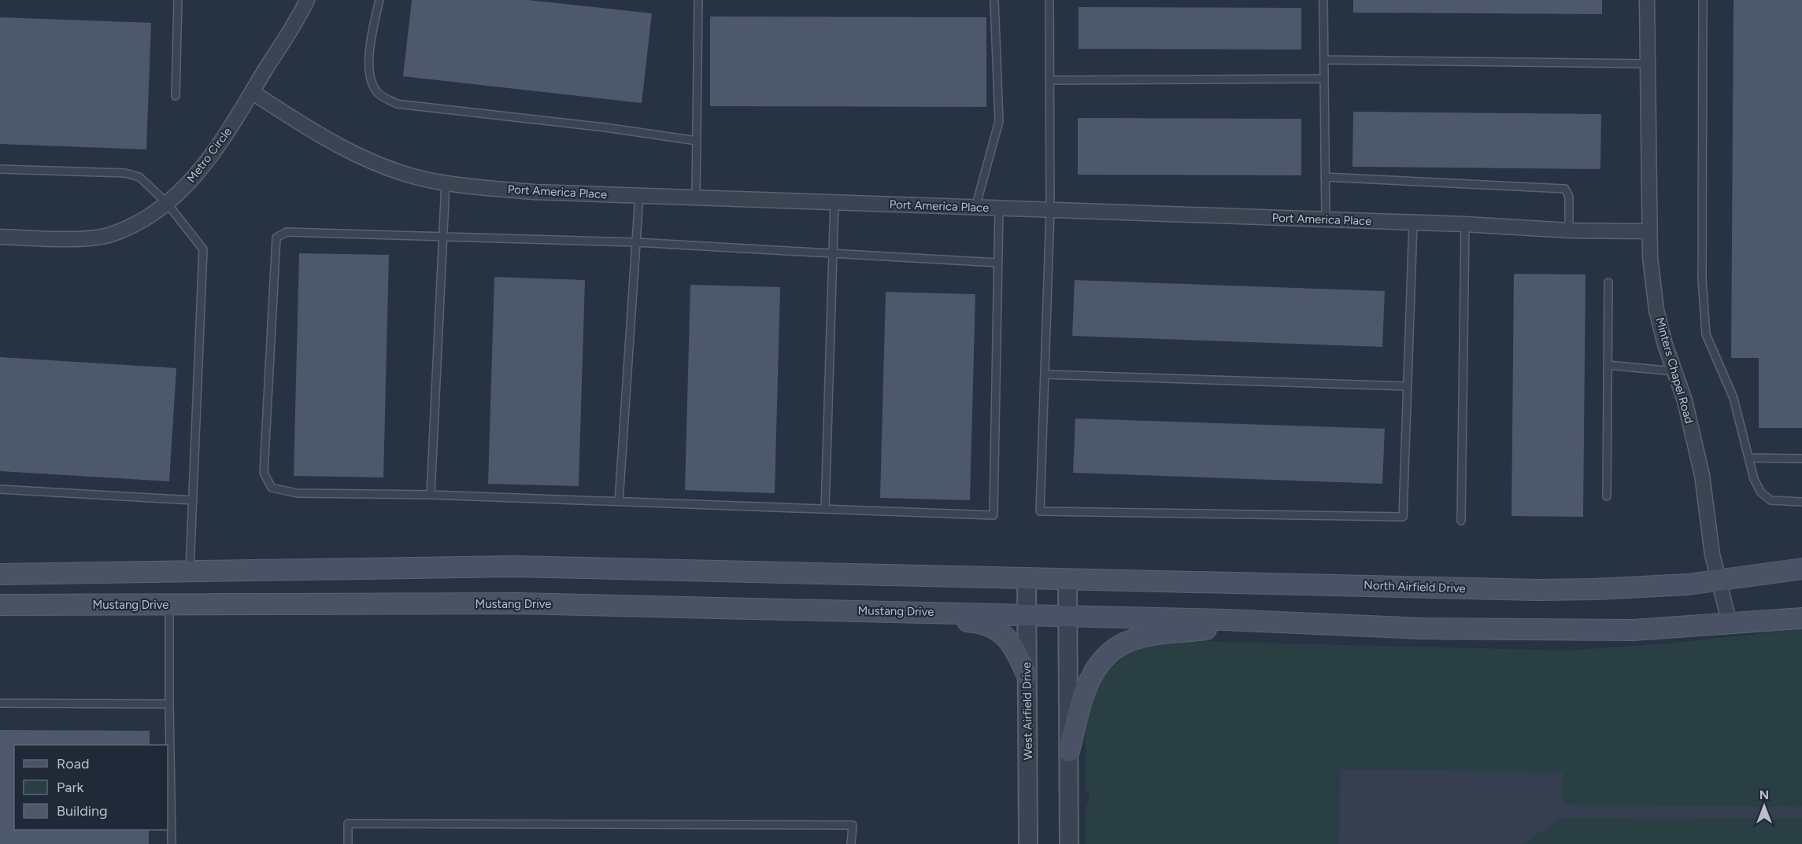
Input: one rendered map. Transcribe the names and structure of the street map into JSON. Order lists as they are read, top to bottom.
{
  "streets": {
    "main road": ["North Airfield Drive", "Mustang Drive"],
    "street": [
      "Metro Circle",
      "Port America Place",
      "Minters Chapel Road",
      "West Airfield Drive"
    ]
  },
  "crossings": [
    ["Metro Circle", "Port America Place"],
    ["Port America Place", "Minters Chapel Road"],
    ["Minters Chapel Road", "North Airfield Drive"],
    ["North Airfield Drive", "West Airfield Drive"],
    ["Mustang Drive", "West Airfield Drive"]
  ],
  "legend": ["Road", "Park", "Building"],
  "north": "top"
}
